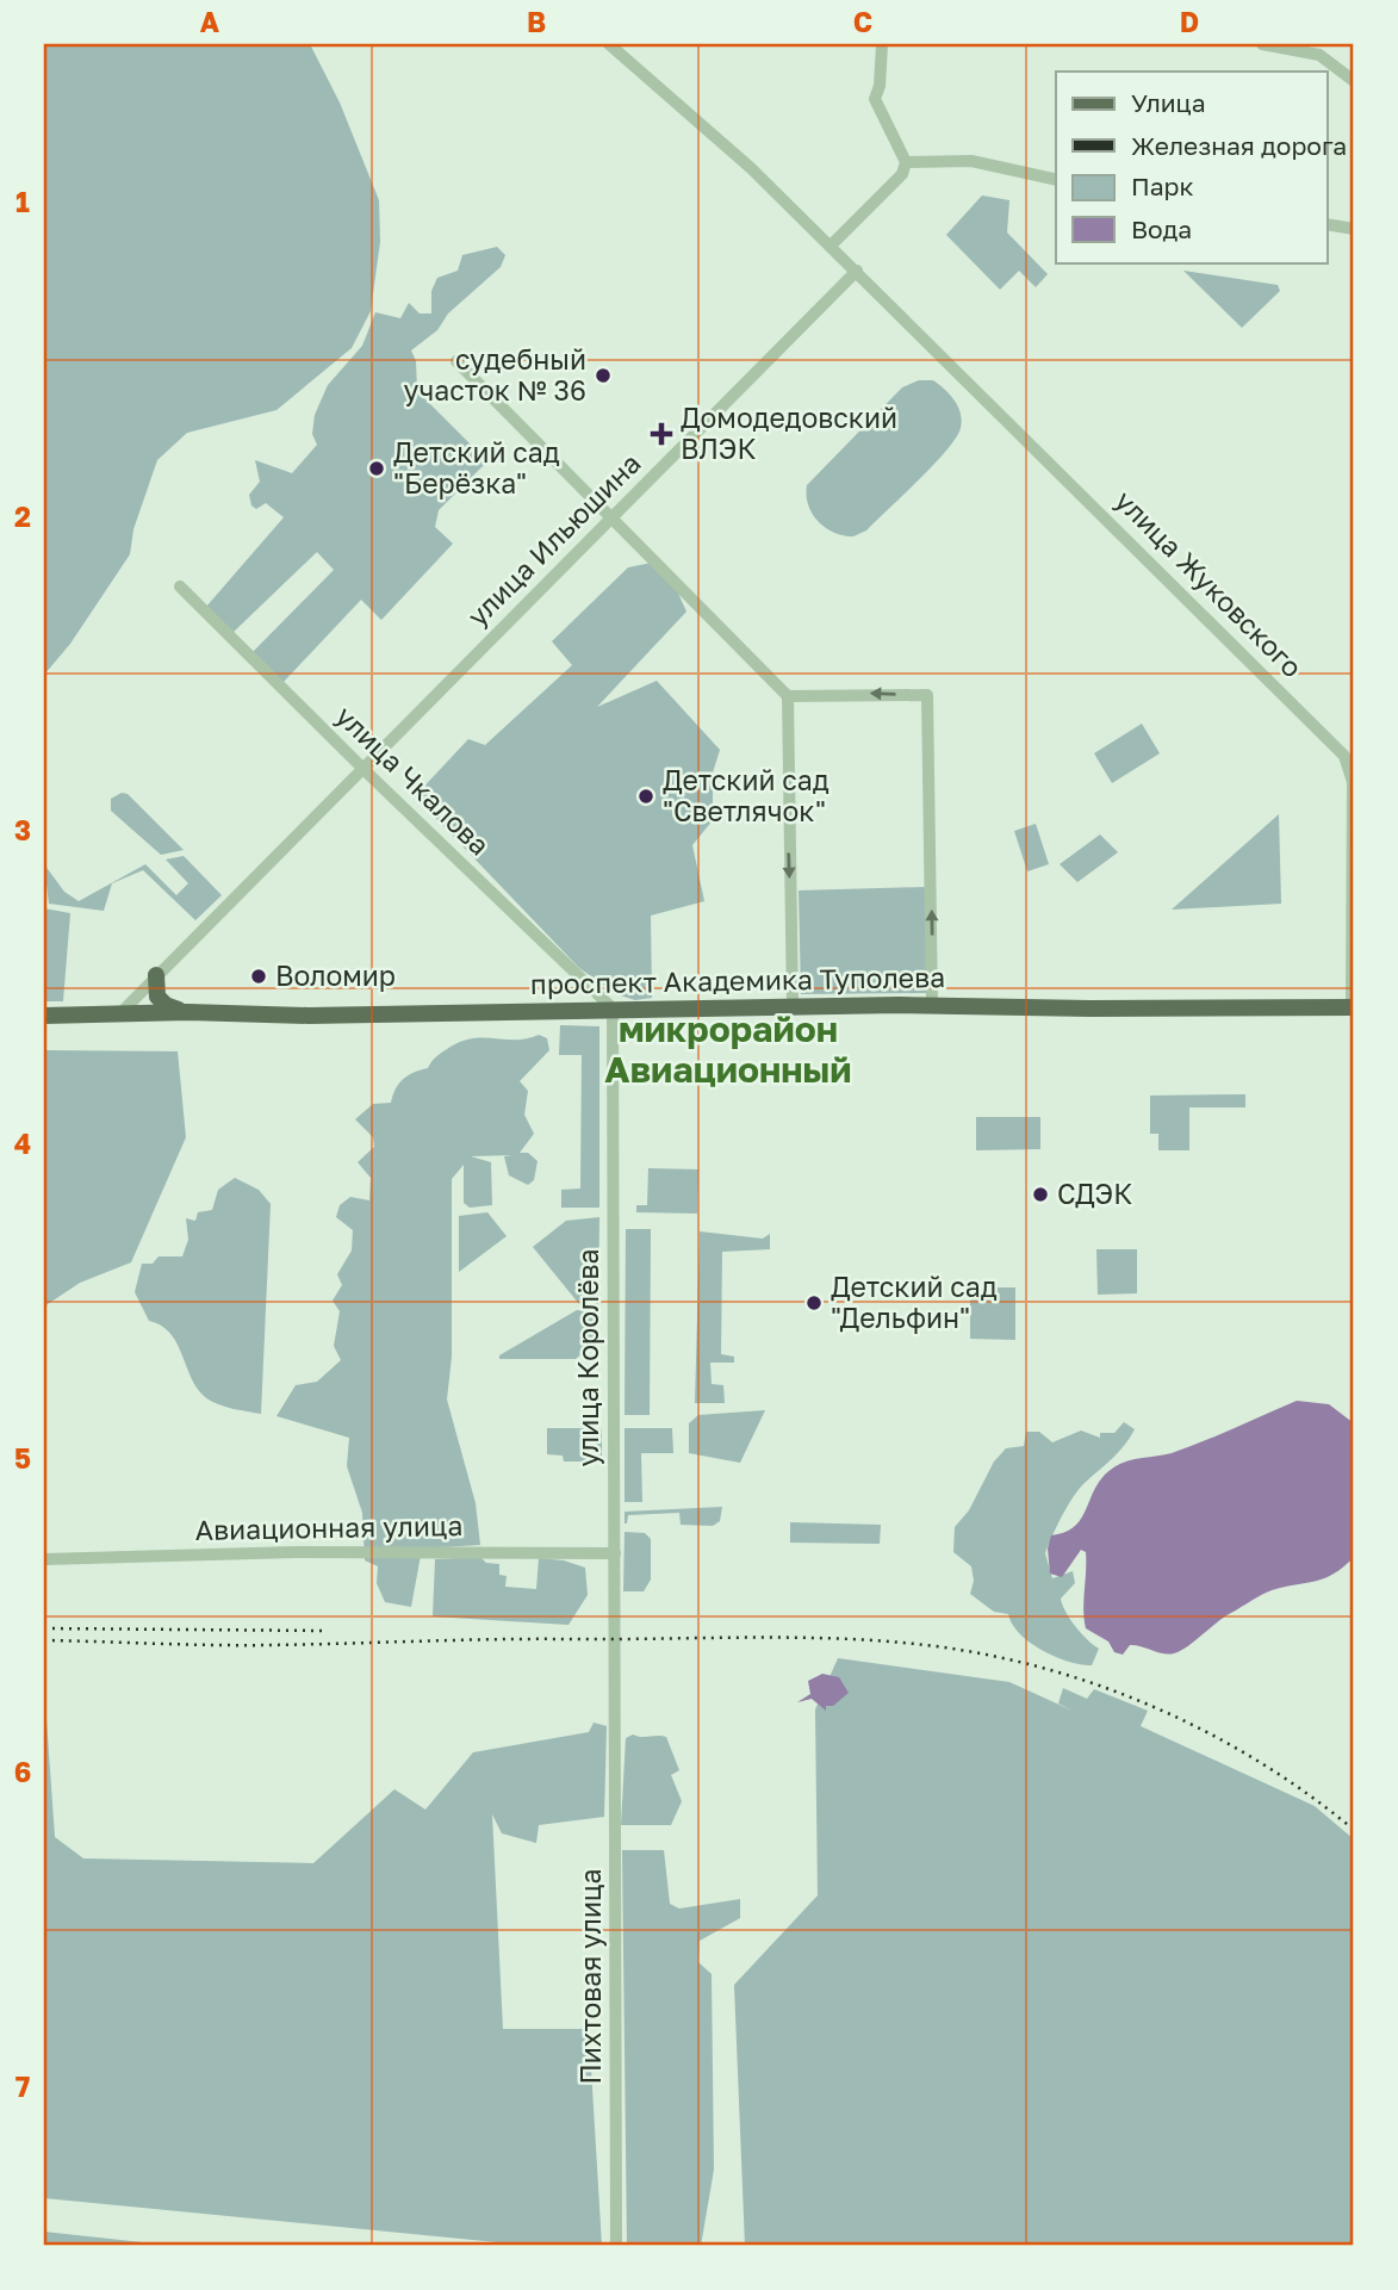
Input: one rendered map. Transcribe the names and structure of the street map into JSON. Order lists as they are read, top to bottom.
{
  "streets": {
    "main road": ["проспект Академика Туполева"],
    "street": [
      "улица Ильюшина",
      "улица Жуковского",
      "улица Чкалова",
      "улица Королёва",
      "Авиационная улица",
      "Пихтовая улица"
    ]
  },
  "crossings": [
    ["улица Ильюшина", "улица Жуковского"],
    ["улица Ильюшина", "улица Чкалова"],
    ["улица Ильюшина", "проспект Академика Туполева"],
    ["улица Жуковского", "проспект Академика Туполева"],
    ["улица Чкалова", "проспект Академика Туполева"],
    ["улица Чкалова", "улица Королёва"],
    ["проспект Академика Туполева", "улица Королёва"],
    ["улица Королёва", "Авиационная улица"],
    ["улица Королёва", "Пихтовая улица"]
  ],
  "districts": ["микрорайон Авиационный"],
  "places": {
    "other": [
      "судебный участок № 36",
      "Детский сад \"Берёзка\"",
      "Детский сад \"Светлячок\"",
      "Воломир",
      "СДЭК",
      "Детский сад \"Дельфин\""
    ],
    "health": ["Домодедовский ВЛЭК"]
  },
  "legend": [
    "Улица",
    "Железная дорога",
    "Парк",
    "Вода"
  ],
  "grid": {
    "columns": [
      "A",
      "B",
      "C",
      "D"
    ],
    "rows": [
      "1",
      "2",
      "3",
      "4",
      "5",
      "6",
      "7"
    ]
  }
}
